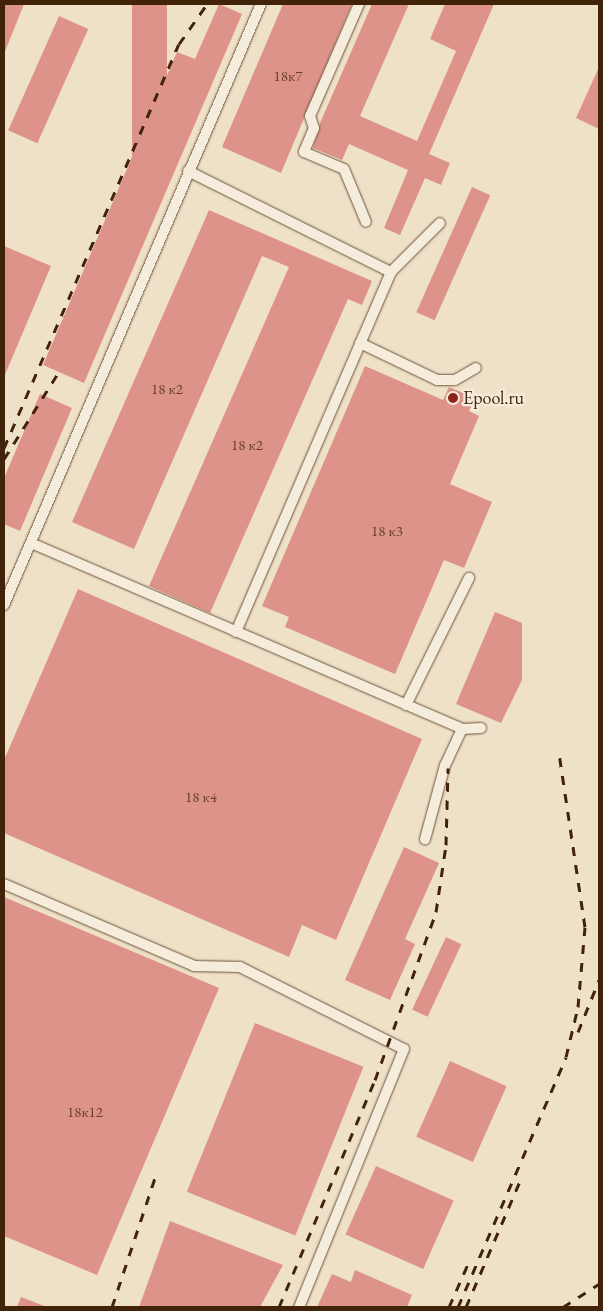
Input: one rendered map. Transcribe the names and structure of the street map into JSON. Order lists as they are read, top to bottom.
{
  "places": ["Epool.ru"],
  "house_numbers": [
    "18к7",
    "18 к2",
    "18 к2",
    "18 к3",
    "18 к4",
    "18к12"
  ]
}
